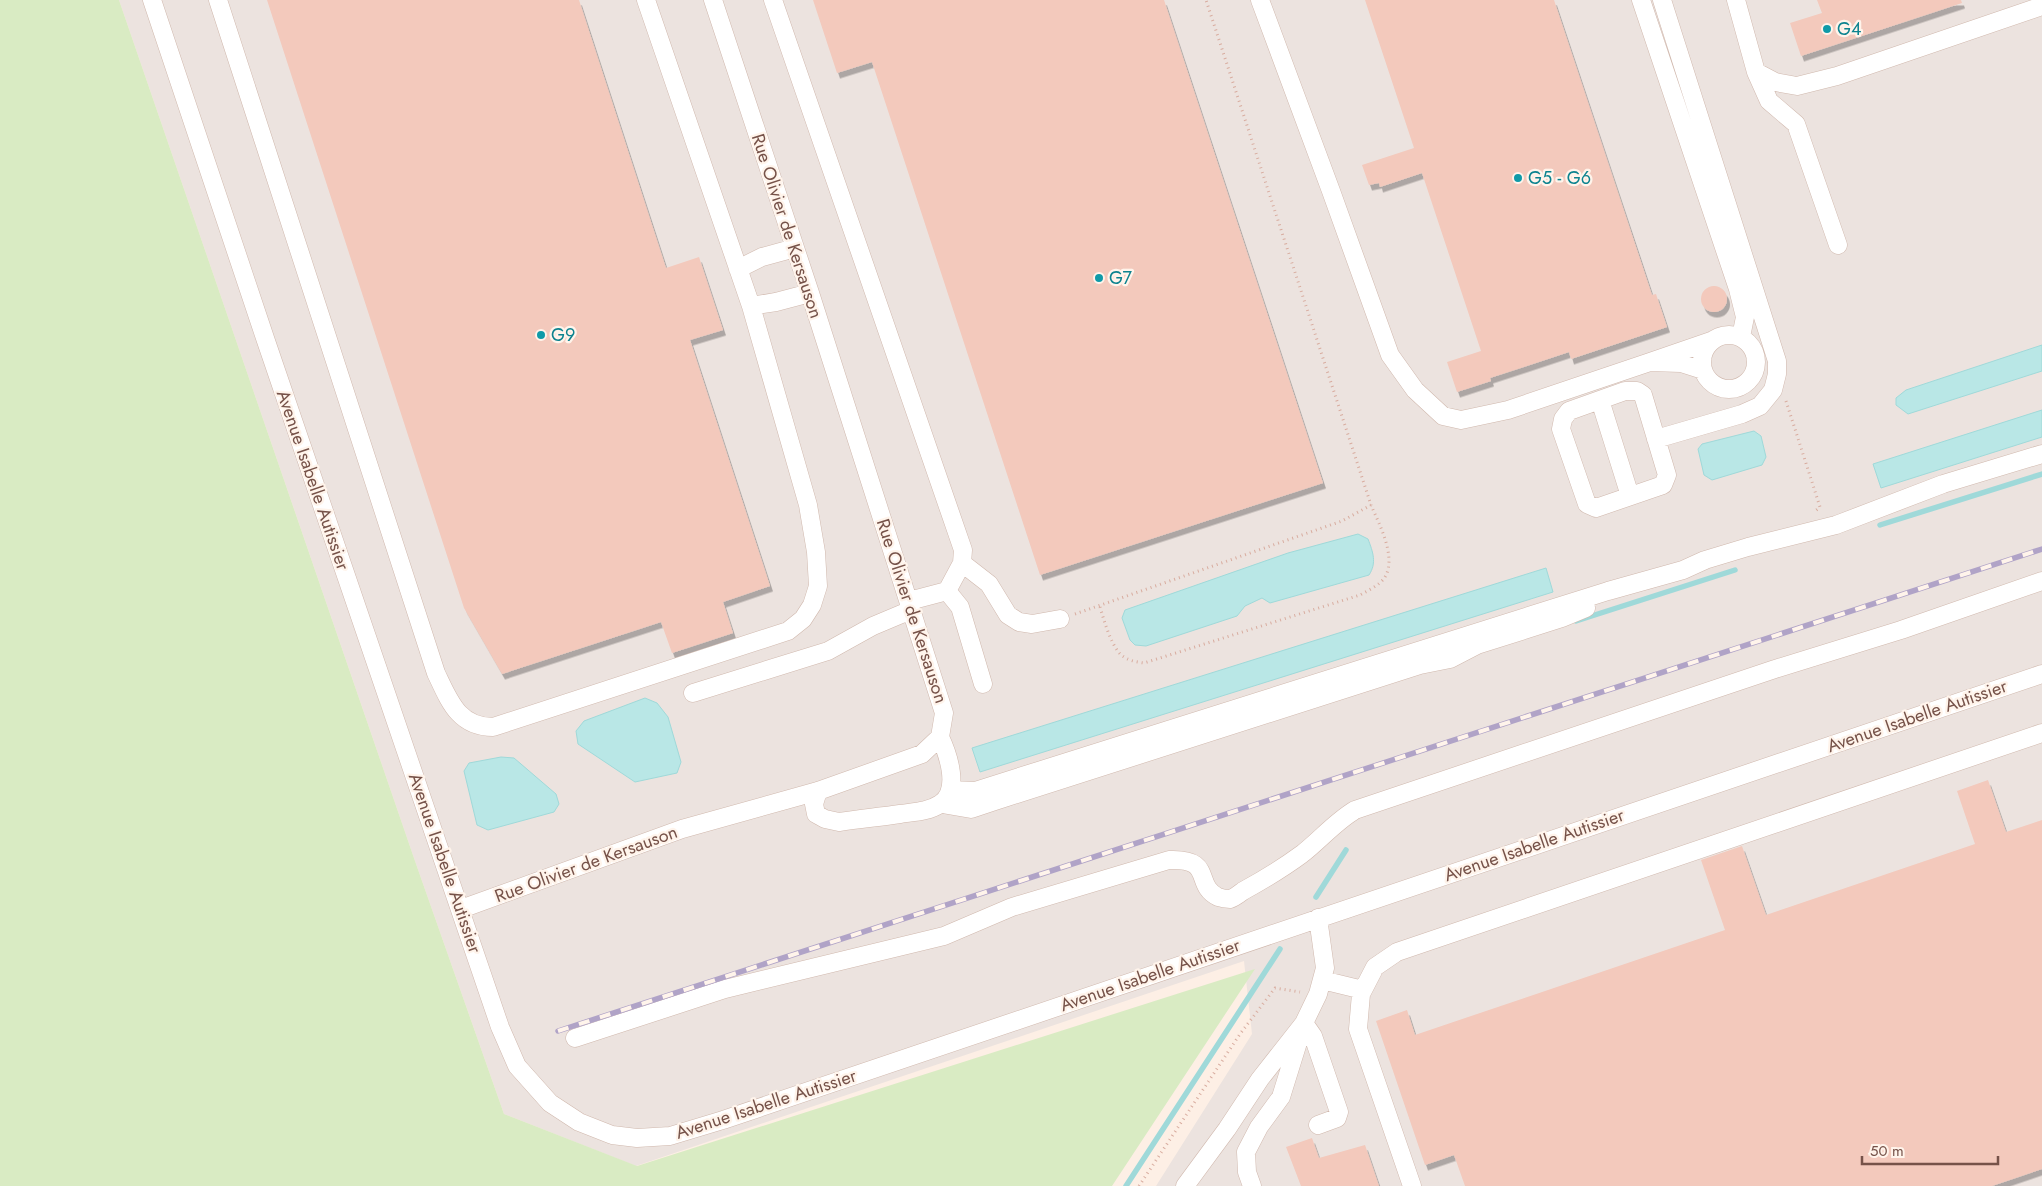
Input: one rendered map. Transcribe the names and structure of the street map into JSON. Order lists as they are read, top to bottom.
{
  "streets": {
    "street": ["Rue Olivier de Kersauson", "Avenue Isabelle Autissier"]
  },
  "crossings": [
    ["Rue Olivier de Kersauson", "Avenue Isabelle Autissier"]
  ],
  "places": [
    "G4",
    "G5 - G6",
    "G7",
    "G9"
  ],
  "scale_bar": "50 m"
}
